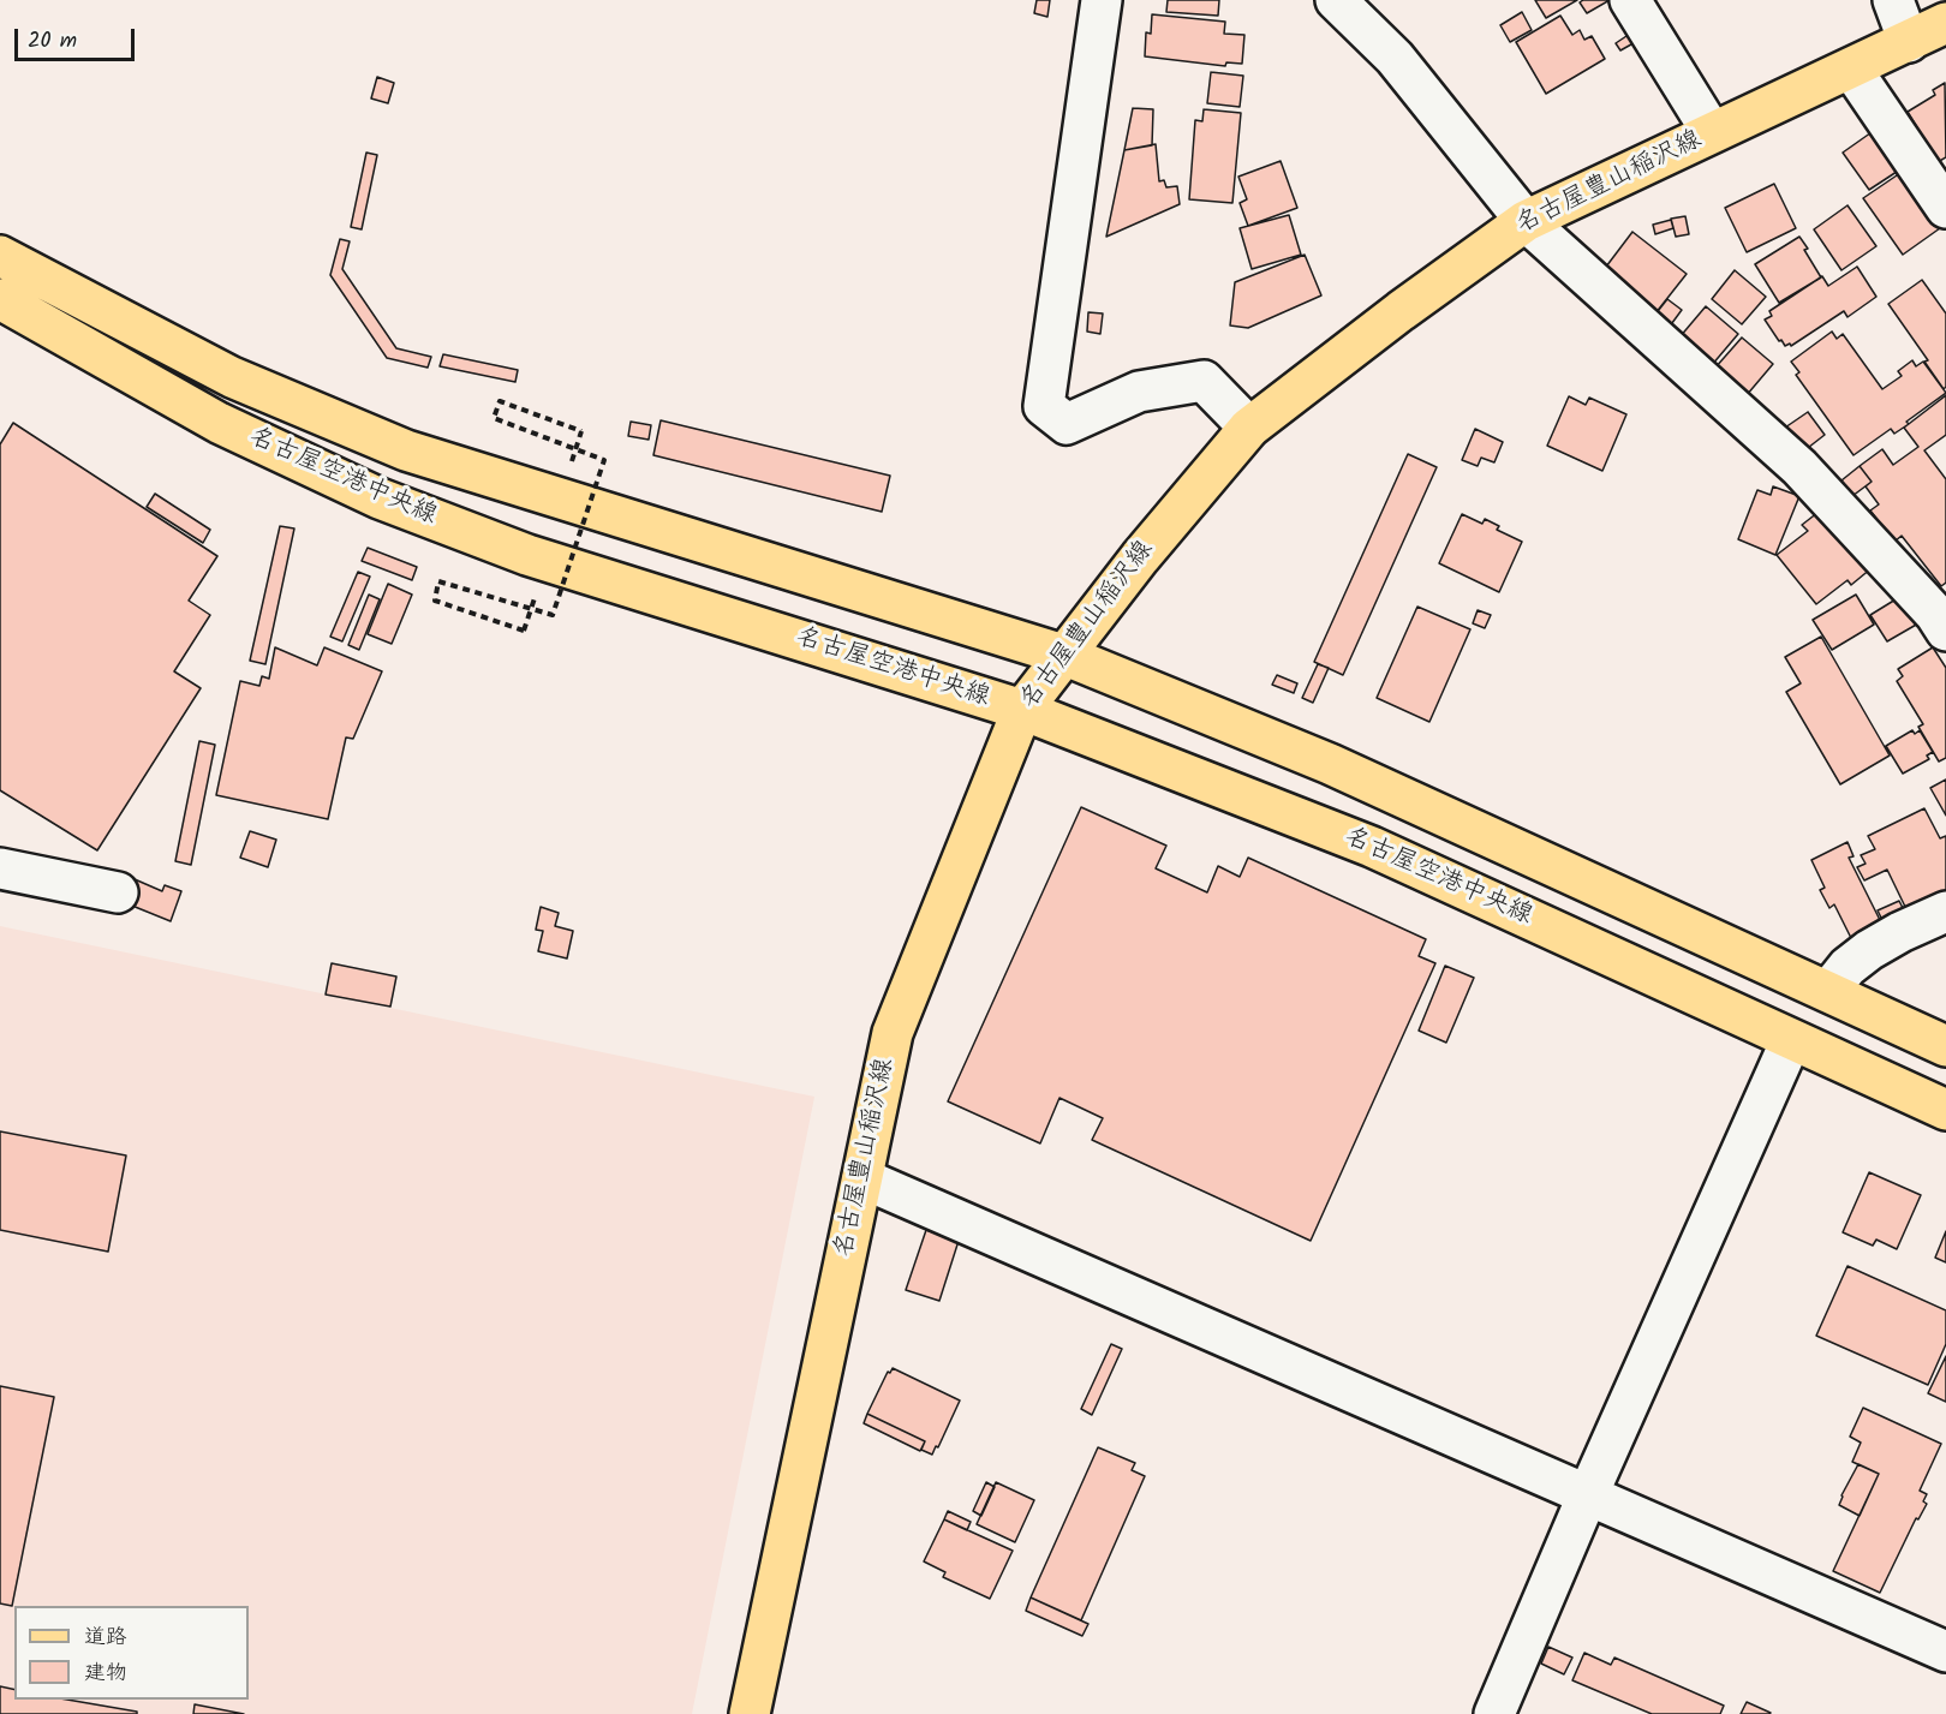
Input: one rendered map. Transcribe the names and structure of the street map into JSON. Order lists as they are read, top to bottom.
{
  "streets": {
    "main road": ["名古屋豊山稲沢線", "名古屋空港中央線"]
  },
  "crossings": [
    ["名古屋豊山稲沢線", "名古屋空港中央線"]
  ],
  "legend": ["道路", "建物"],
  "scale_bar": "20 m"
}
